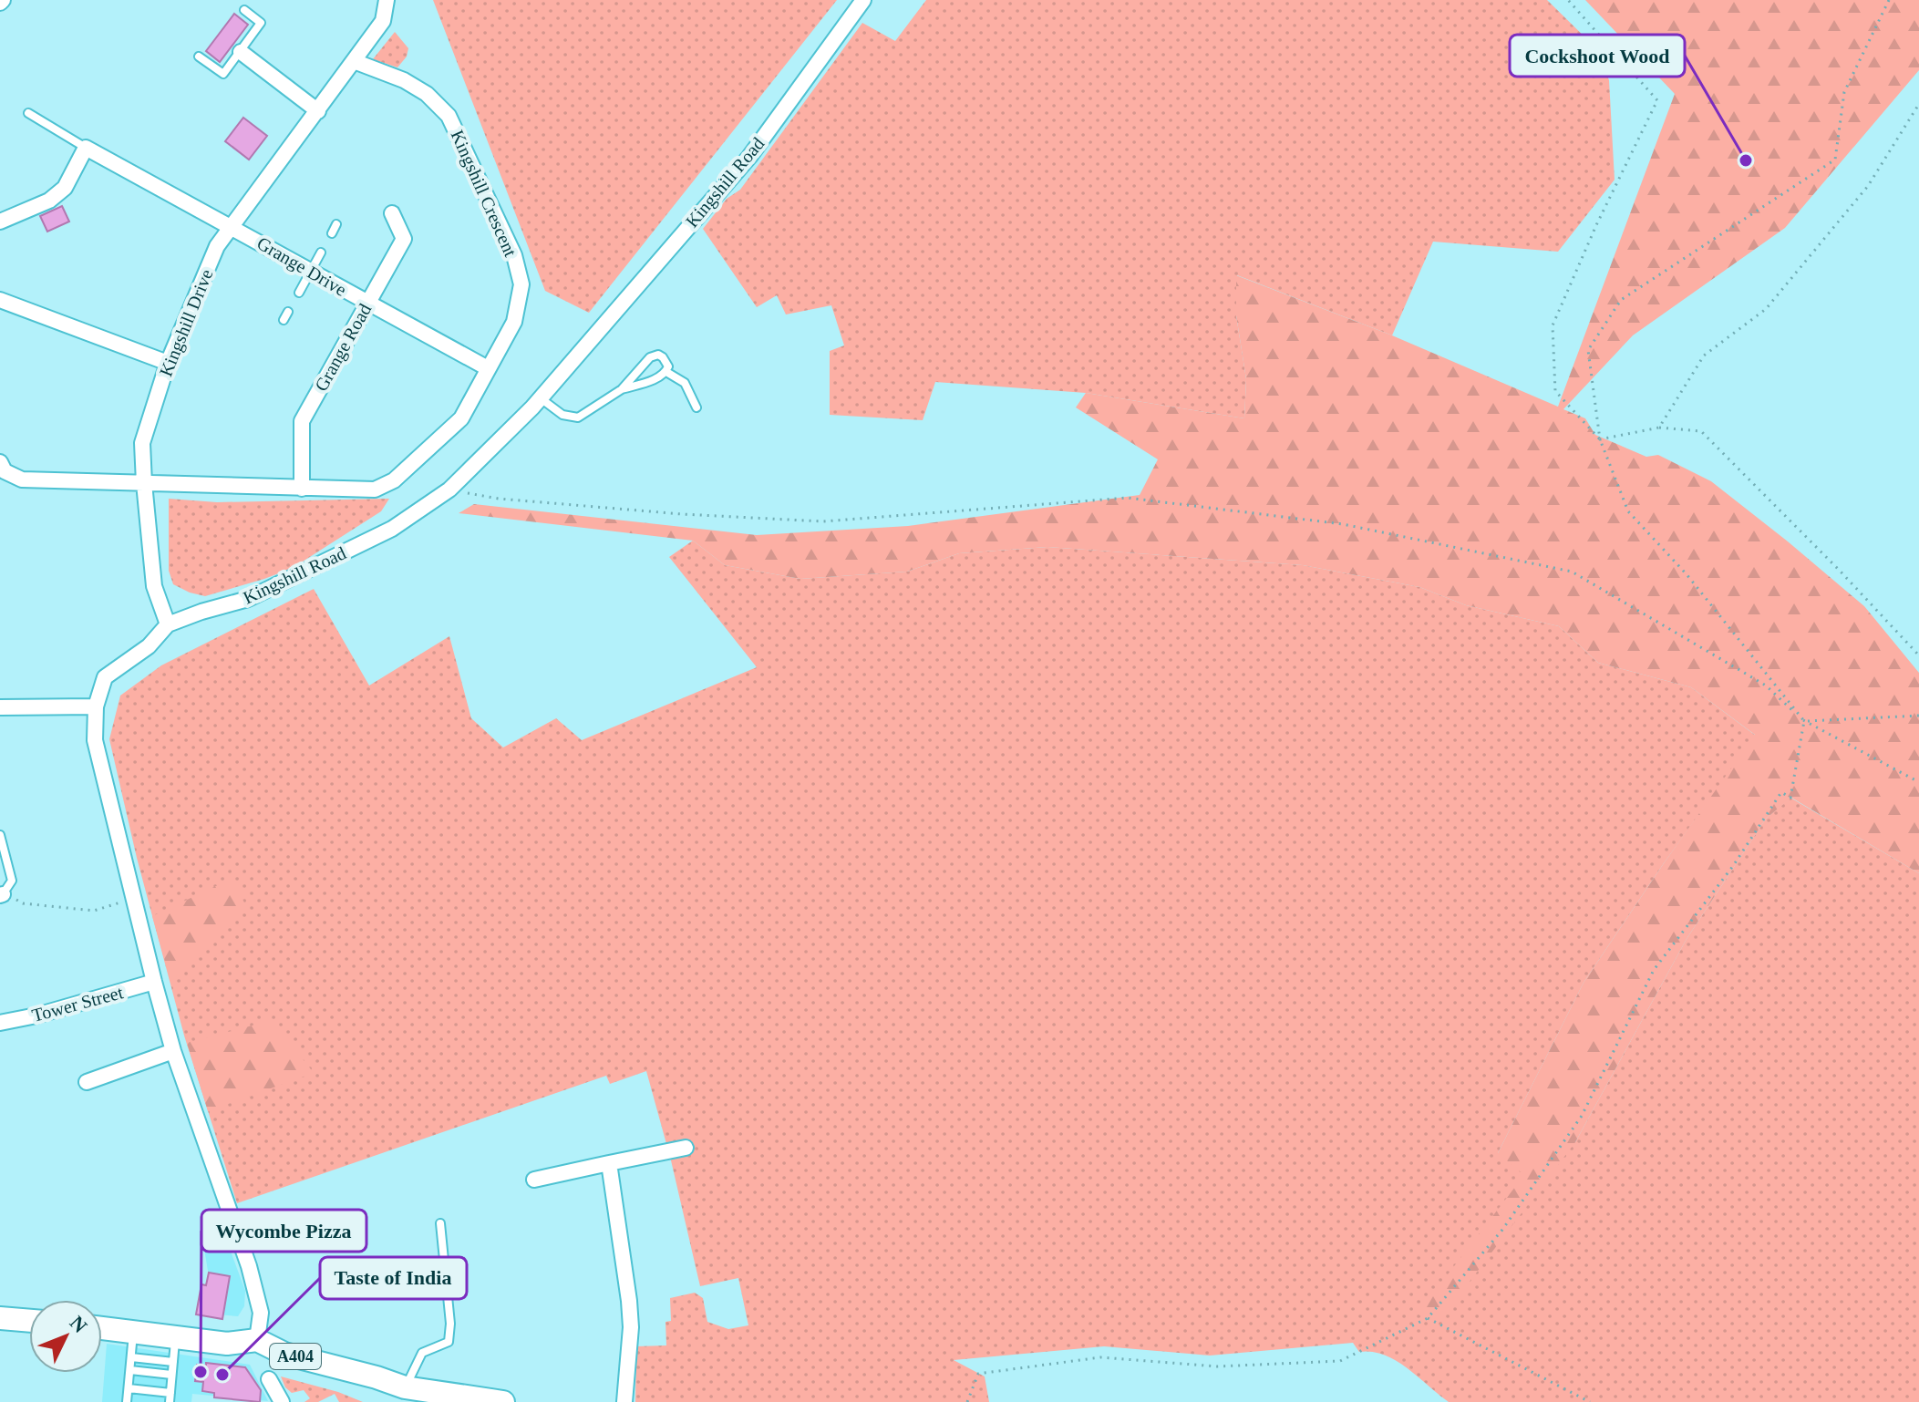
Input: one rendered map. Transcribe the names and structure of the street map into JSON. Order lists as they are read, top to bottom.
{
  "streets": {
    "main road": ["A404"],
    "street": [
      "Kingshill Road",
      "Kingshill Crescent",
      "Grange Drive",
      "Kingshill Drive",
      "Grange Road",
      "Tower Street"
    ]
  },
  "crossings": [
    ["Kingshill Road", "Kingshill Drive"],
    ["Kingshill Road", "Tower Street"],
    ["Kingshill Road", "A404"],
    ["Kingshill Crescent", "Grange Drive"],
    ["Kingshill Crescent", "Kingshill Drive"],
    ["Kingshill Crescent", "Grange Road"],
    ["Grange Drive", "Kingshill Drive"],
    ["Grange Drive", "Grange Road"]
  ],
  "places": ["Cockshoot Wood", "Wycombe Pizza", "Taste of India"],
  "north": "top right"
}
